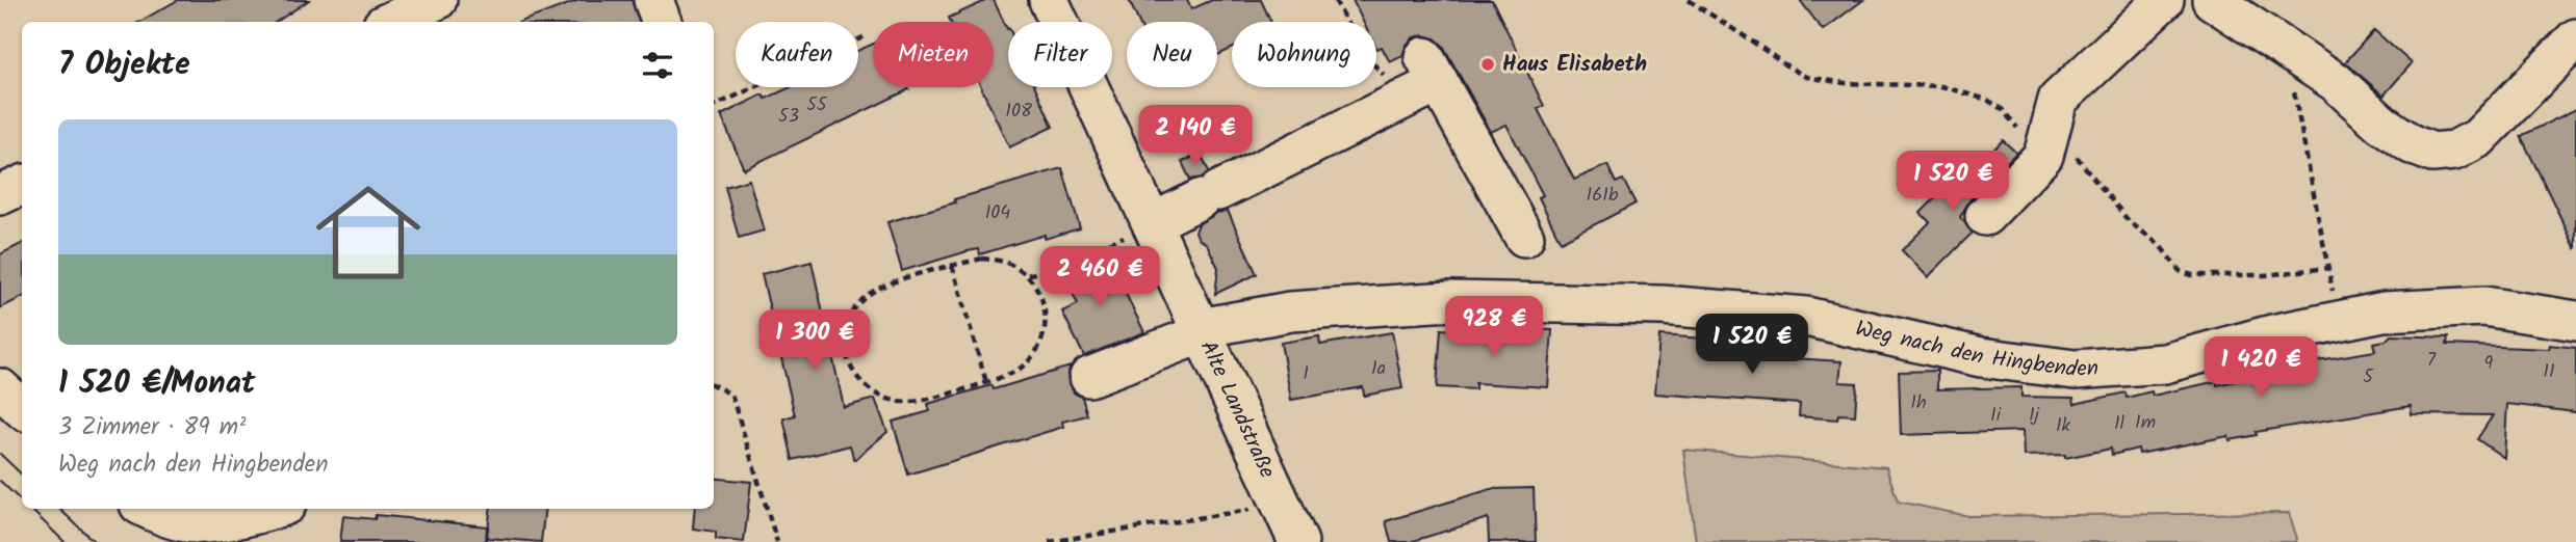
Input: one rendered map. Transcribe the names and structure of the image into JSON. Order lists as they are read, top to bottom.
{
  "streets": {
    "street": ["Weg nach den Hingbenden", "Alte Landstraße"]
  },
  "crossings": [
    ["Weg nach den Hingbenden", "Alte Landstraße"]
  ],
  "places": ["Haus Elisabeth"],
  "house_numbers": [
    "55",
    "108",
    "53",
    "161b",
    "104",
    "7",
    "9",
    "1a",
    "11",
    "1",
    "5",
    "1h",
    "1i",
    "1j",
    "1m",
    "1l",
    "1k"
  ],
  "page": {
    "chip": [
      "Kaufen",
      "Mieten",
      "Filter",
      "Neu",
      "Wohnung"
    ],
    "heading": "7 Objekte",
    "price": [
      "2 140 €",
      "1 520 €",
      "2 460 €",
      "928 €",
      "1 300 €",
      "1 520 €",
      "1 420 €"
    ],
    "list": [
      {
        "name": "1 520 €/Monat",
        "note": "3 Zimmer · 89 m² · Weg nach den Hingbenden"
      }
    ]
  }
}
